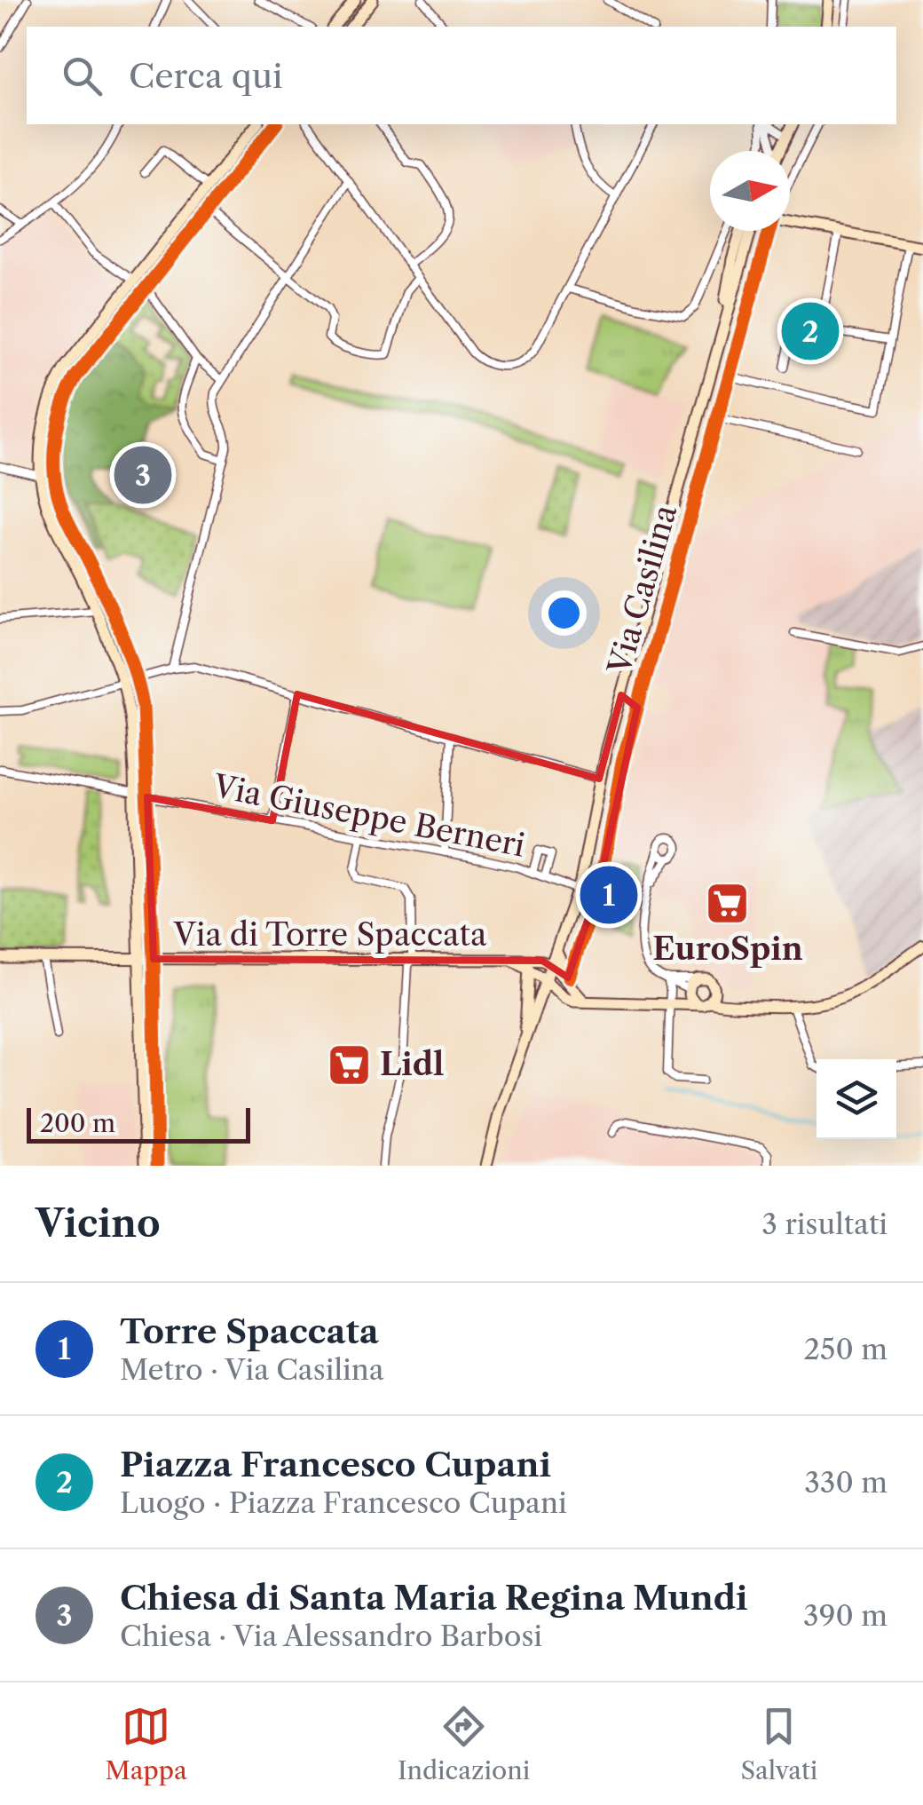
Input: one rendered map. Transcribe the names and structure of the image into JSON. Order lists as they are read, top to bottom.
{
  "streets": {
    "street": ["Via Casilina", "Via Giuseppe Berneri", "Via di Torre Spaccata"]
  },
  "crossings": [
    ["Via Casilina", "Via Giuseppe Berneri"],
    ["Via Casilina", "Via di Torre Spaccata"]
  ],
  "places": {
    "supermarket": ["EuroSpin", "Lidl"]
  },
  "scale_bar": "200 m",
  "north": "right",
  "page": {
    "search": "Cerca qui",
    "pins": ["2", "3", "1"],
    "scale": "200 m",
    "heading": ["Vicino", "3 risultati"],
    "list": [
      {
        "mark": "1",
        "name": "Torre Spaccata",
        "note": "Metro · Via Casilina",
        "value": "250 m"
      },
      {
        "mark": "2",
        "name": "Piazza Francesco Cupani",
        "note": "Luogo · Piazza Francesco Cupani",
        "value": "330 m"
      },
      {
        "mark": "3",
        "name": "Chiesa di Santa Maria Regina Mundi",
        "note": "Chiesa · Via Alessandro Barbosi",
        "value": "390 m"
      }
    ],
    "nav": ["Mappa", "Indicazioni", "Salvati"]
  }
}
